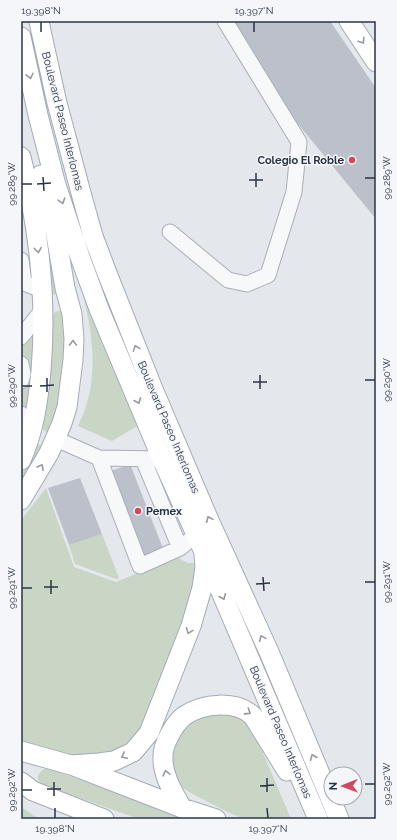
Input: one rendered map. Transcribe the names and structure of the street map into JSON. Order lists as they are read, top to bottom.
{
  "streets": {
    "main road": ["Boulevard Paseo Interlomas"]
  },
  "places": ["Colegio El Roble", "Pemex"],
  "north": "left",
  "coordinates": [
    "19.398°N",
    "19.397°N",
    "99.289°W",
    "99.290°W",
    "99.291°W",
    "99.292°W"
  ]
}
